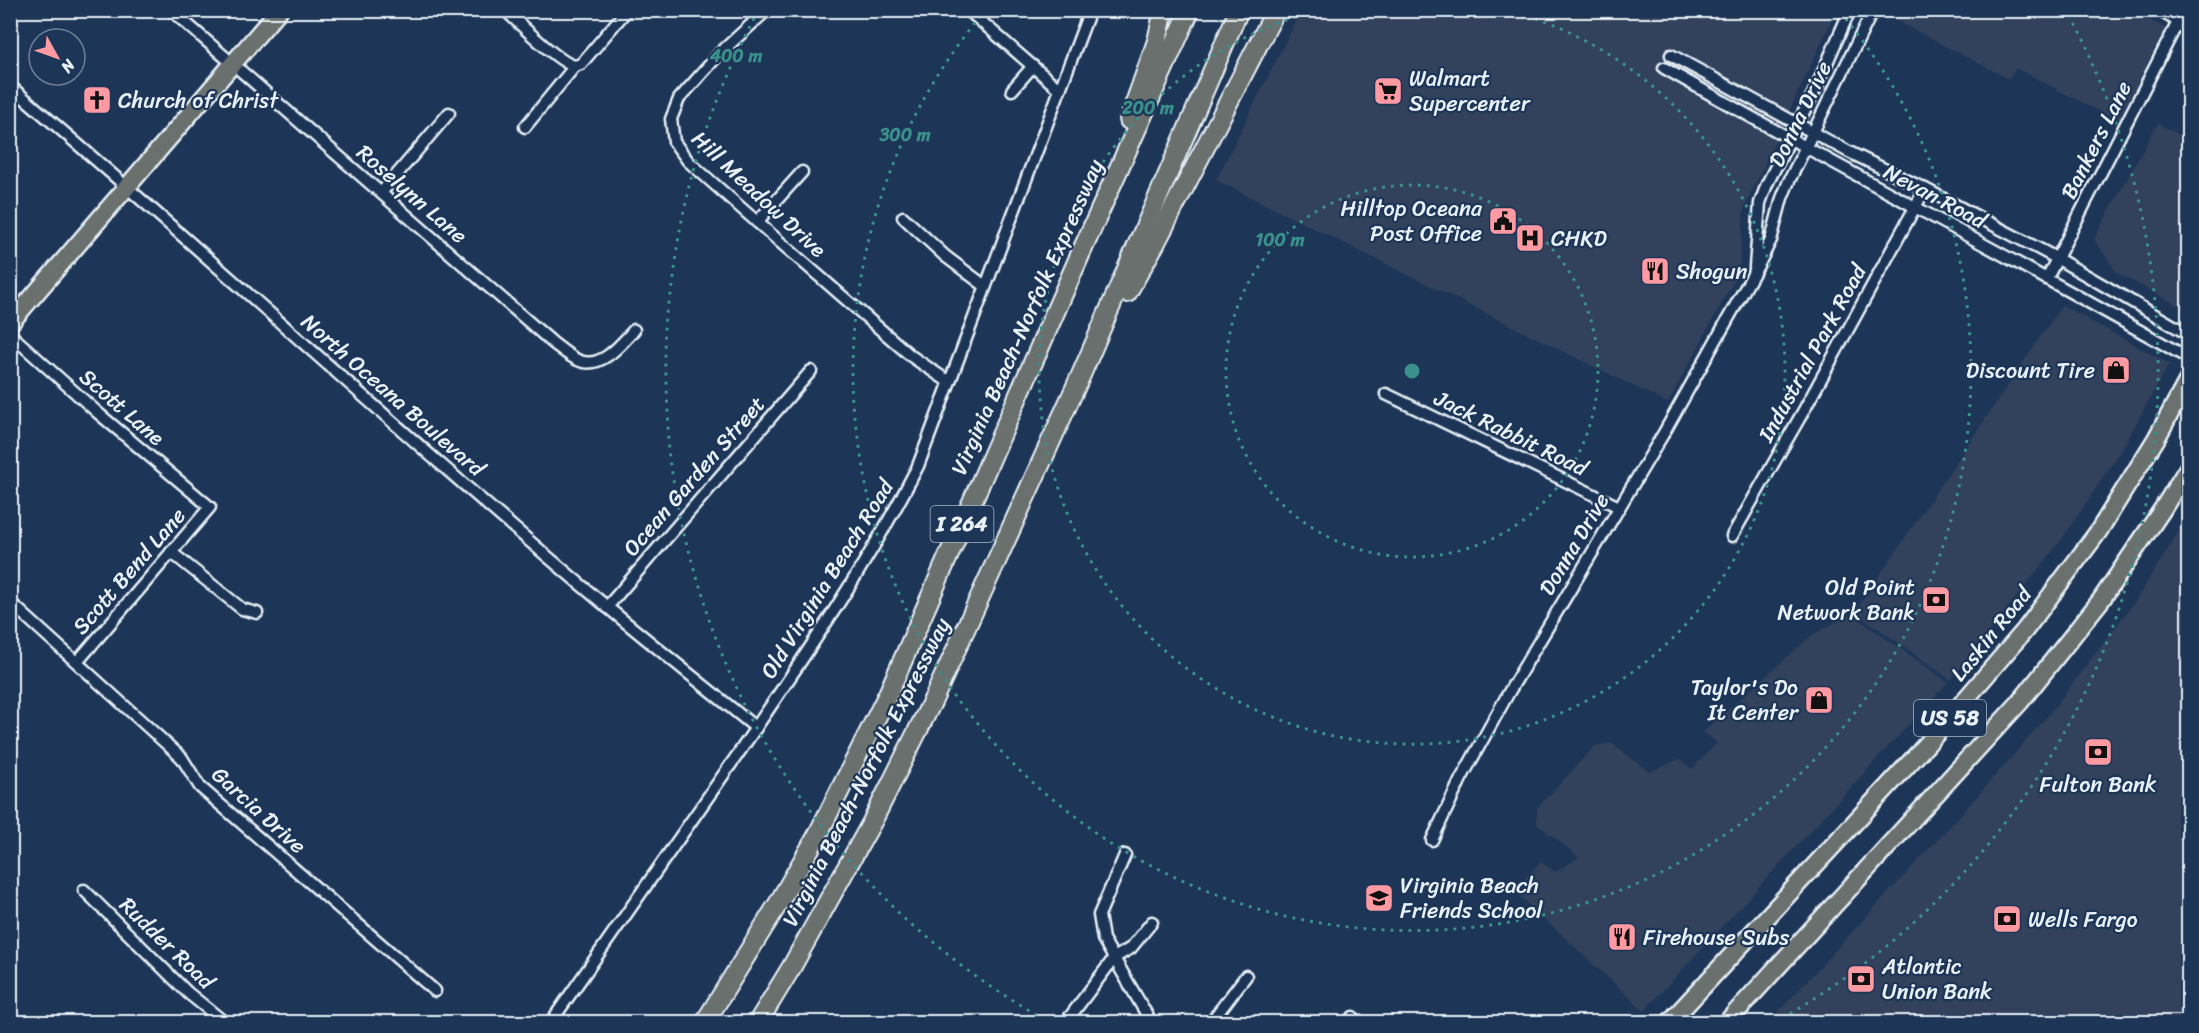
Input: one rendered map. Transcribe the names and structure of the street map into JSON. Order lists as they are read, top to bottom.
{
  "streets": {
    "highway": ["Virginia Beach-Norfolk Expressway", "I 264"],
    "main road": ["Laskin Road", "US 58"],
    "street": [
      "Donna Drive",
      "Bankers Lane",
      "Roselynn Lane",
      "Hill Meadow Drive",
      "Nevan Road",
      "Industrial Park Road",
      "North Oceana Boulevard",
      "Scott Lane",
      "Jack Rabbit Road",
      "Ocean Garden Street",
      "Scott Bend Lane",
      "Old Virginia Beach Road",
      "Garcia Drive",
      "Rudder Road"
    ]
  },
  "crossings": [
    ["Donna Drive", "Nevan Road"],
    ["Donna Drive", "Jack Rabbit Road"],
    ["Bankers Lane", "Nevan Road"],
    ["Hill Meadow Drive", "Old Virginia Beach Road"],
    ["Nevan Road", "Industrial Park Road"],
    ["North Oceana Boulevard", "Ocean Garden Street"],
    ["North Oceana Boulevard", "Old Virginia Beach Road"],
    ["Scott Lane", "Scott Bend Lane"],
    ["Scott Bend Lane", "Garcia Drive"]
  ],
  "places": {
    "supermarket": ["Walmart Supercenter"],
    "church": ["Church of Christ"],
    "public building": ["Hilltop Oceana Post Office"],
    "hospital": ["CHKD"],
    "restaurant": ["Shogun", "Firehouse Subs"],
    "shop": ["Discount Tire", "Taylor's Do It Center"],
    "bank": [
      "Old Point Network Bank",
      "Fulton Bank",
      "Wells Fargo",
      "Atlantic Union Bank"
    ],
    "school or university": ["Virginia Beach Friends School"]
  },
  "north": "bottom right",
  "rings": [
    "400 m",
    "200 m",
    "300 m",
    "100 m"
  ]
}
